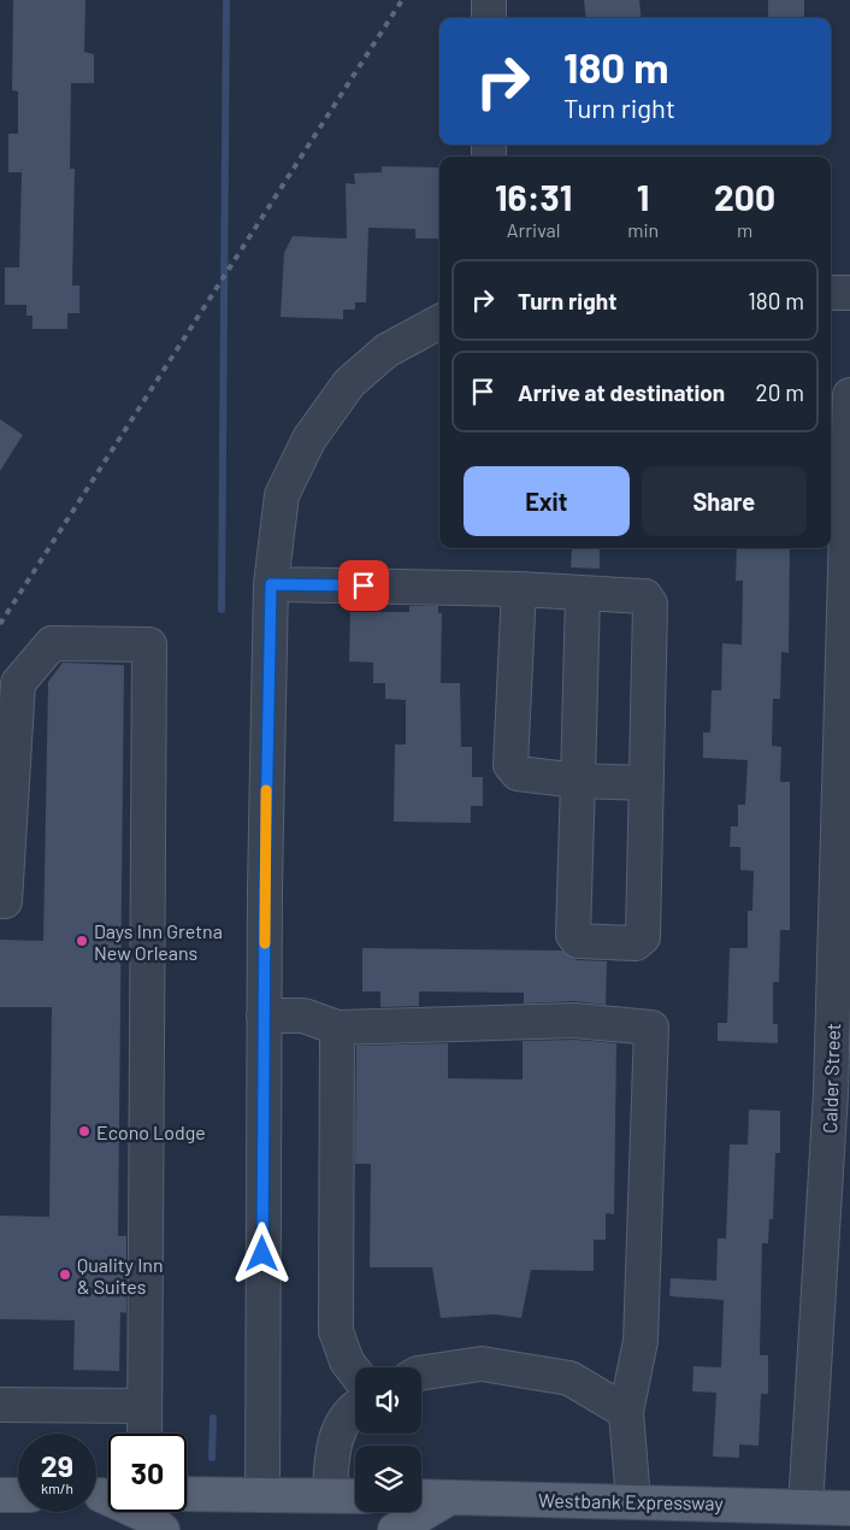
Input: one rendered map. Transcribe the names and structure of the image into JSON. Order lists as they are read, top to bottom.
{
  "streets": {
    "main road": ["Westbank Expressway"],
    "street": ["Calder Street"]
  },
  "crossings": [
    ["Calder Street", "Westbank Expressway"]
  ],
  "places": ["Days Inn Gretna New Orleans", "Econo Lodge", "Quality Inn & Suites"],
  "page": {
    "turn": ["180 m", "Turn right"],
    "eta": [
      "16:31",
      "Arrival",
      "1",
      "min",
      "200",
      "m"
    ],
    "list": [
      {
        "name": "Turn right",
        "value": "180 m"
      },
      {
        "name": "Arrive at destination",
        "value": "20 m"
      }
    ],
    "buttons": ["Exit", "Share"],
    "speed": "29 km/h",
    "limit": "30"
  }
}
